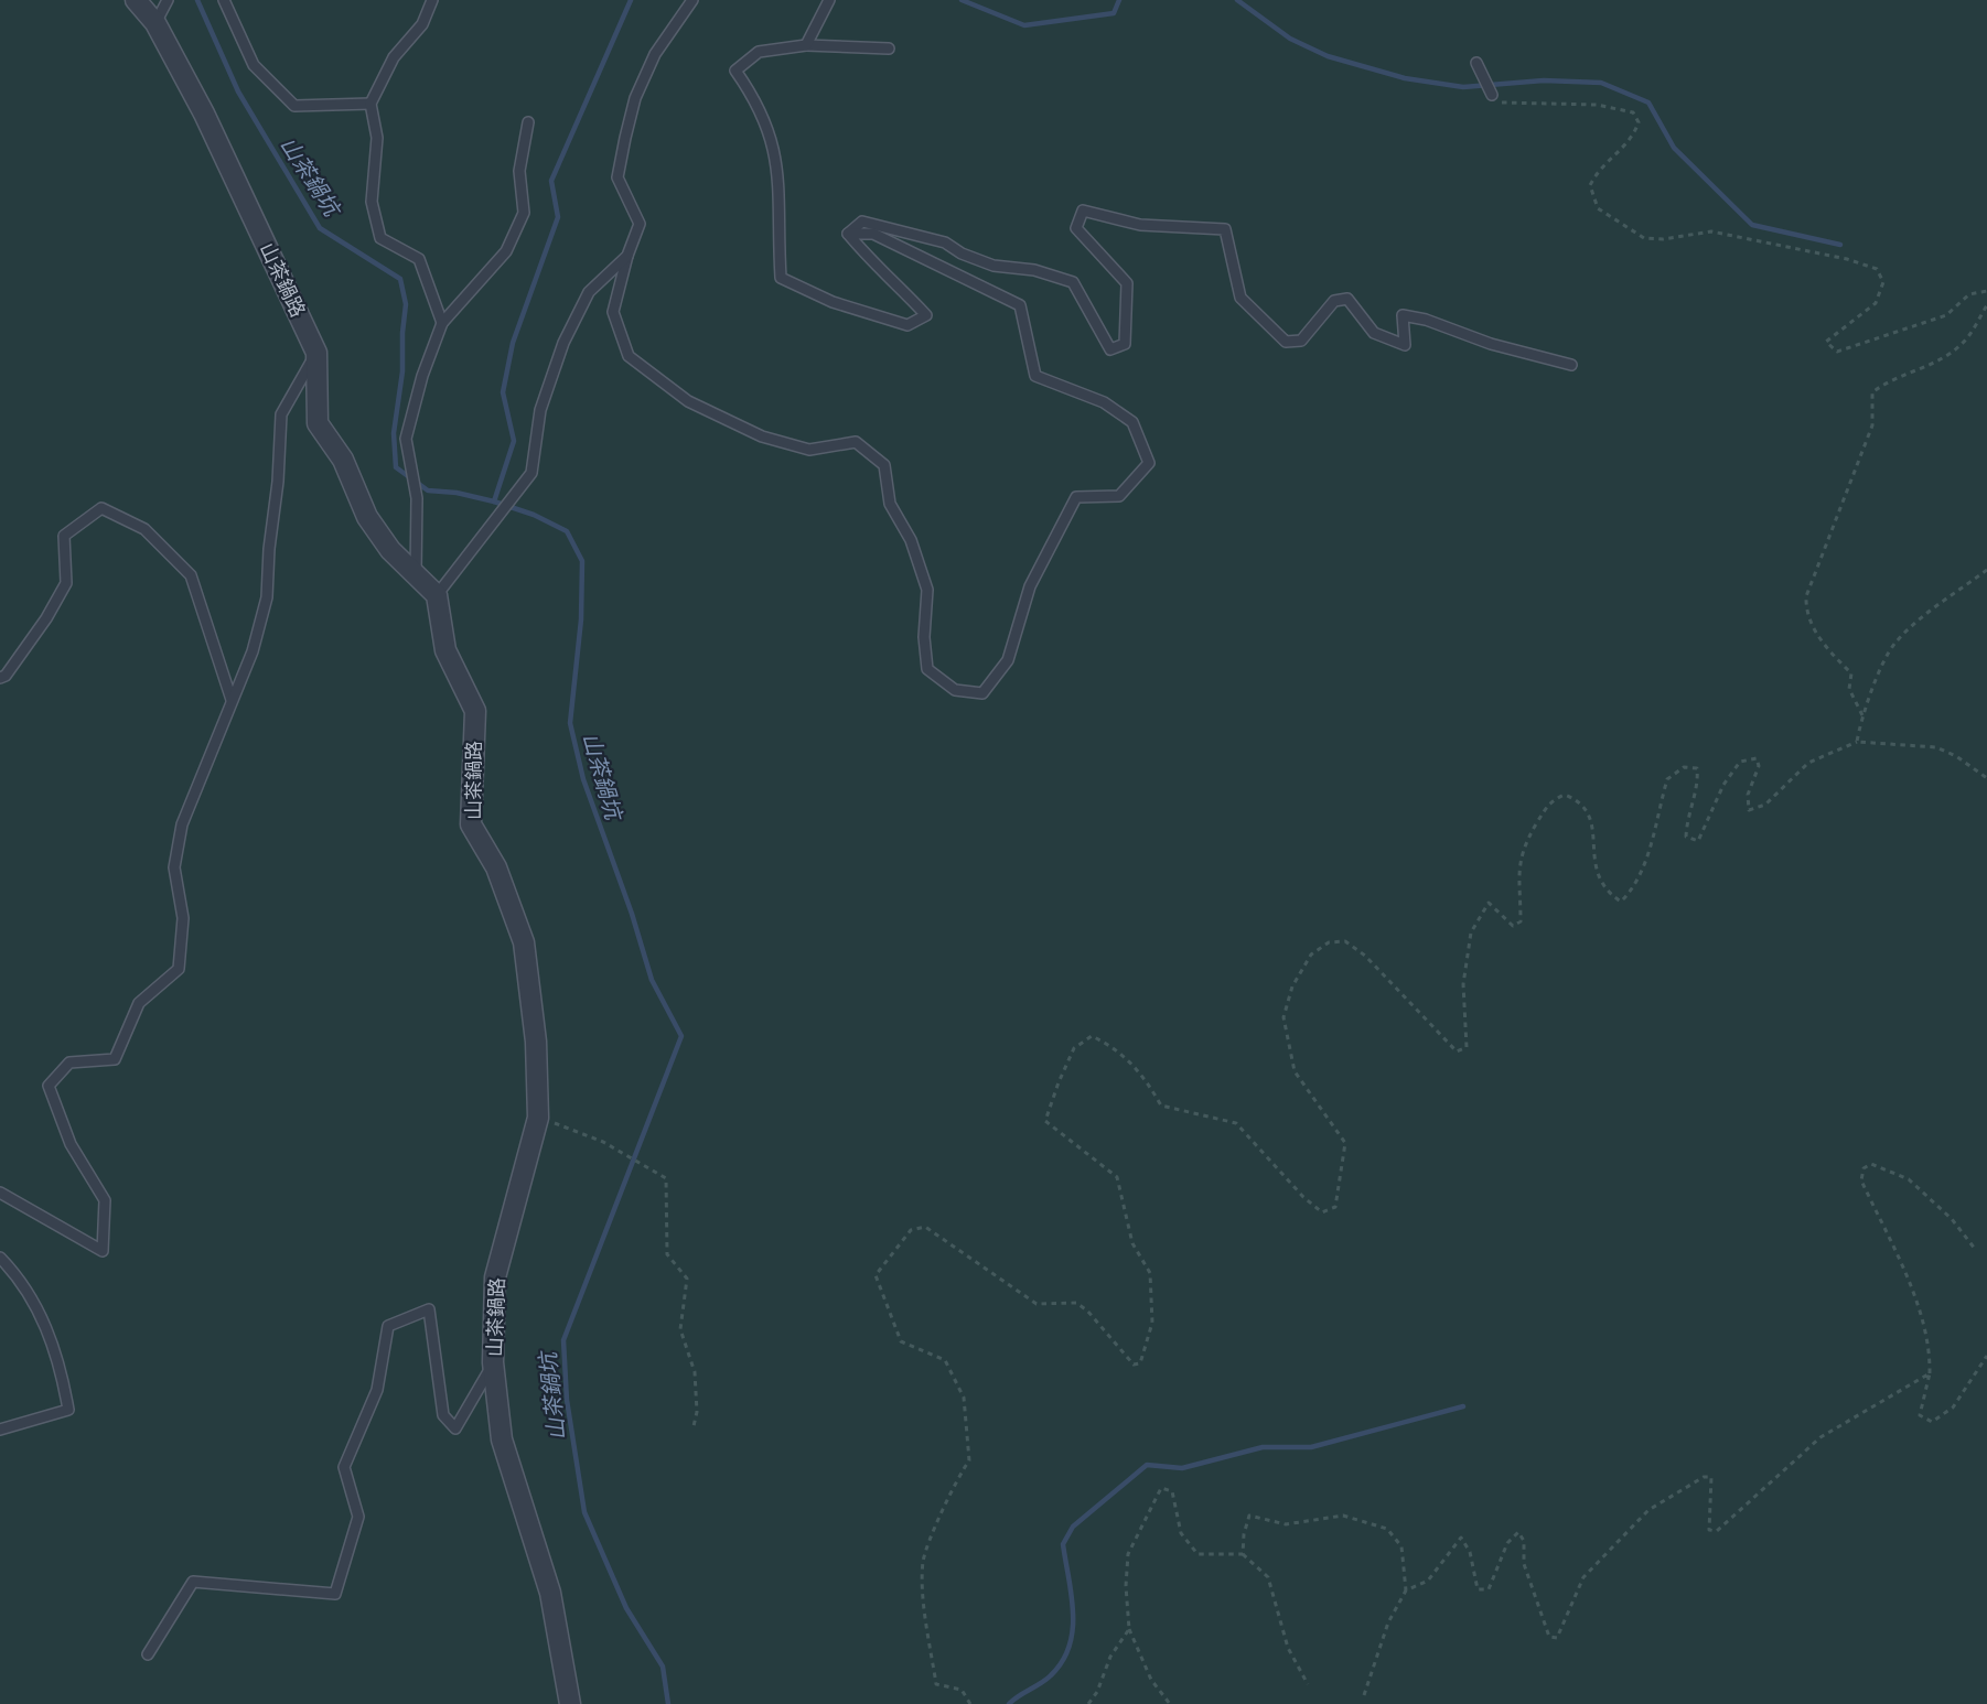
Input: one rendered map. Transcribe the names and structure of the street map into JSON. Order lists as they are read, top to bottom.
{
  "streets": {
    "street": ["山茶鍋路"]
  },
  "water": ["山茶鍋坑"]
}
